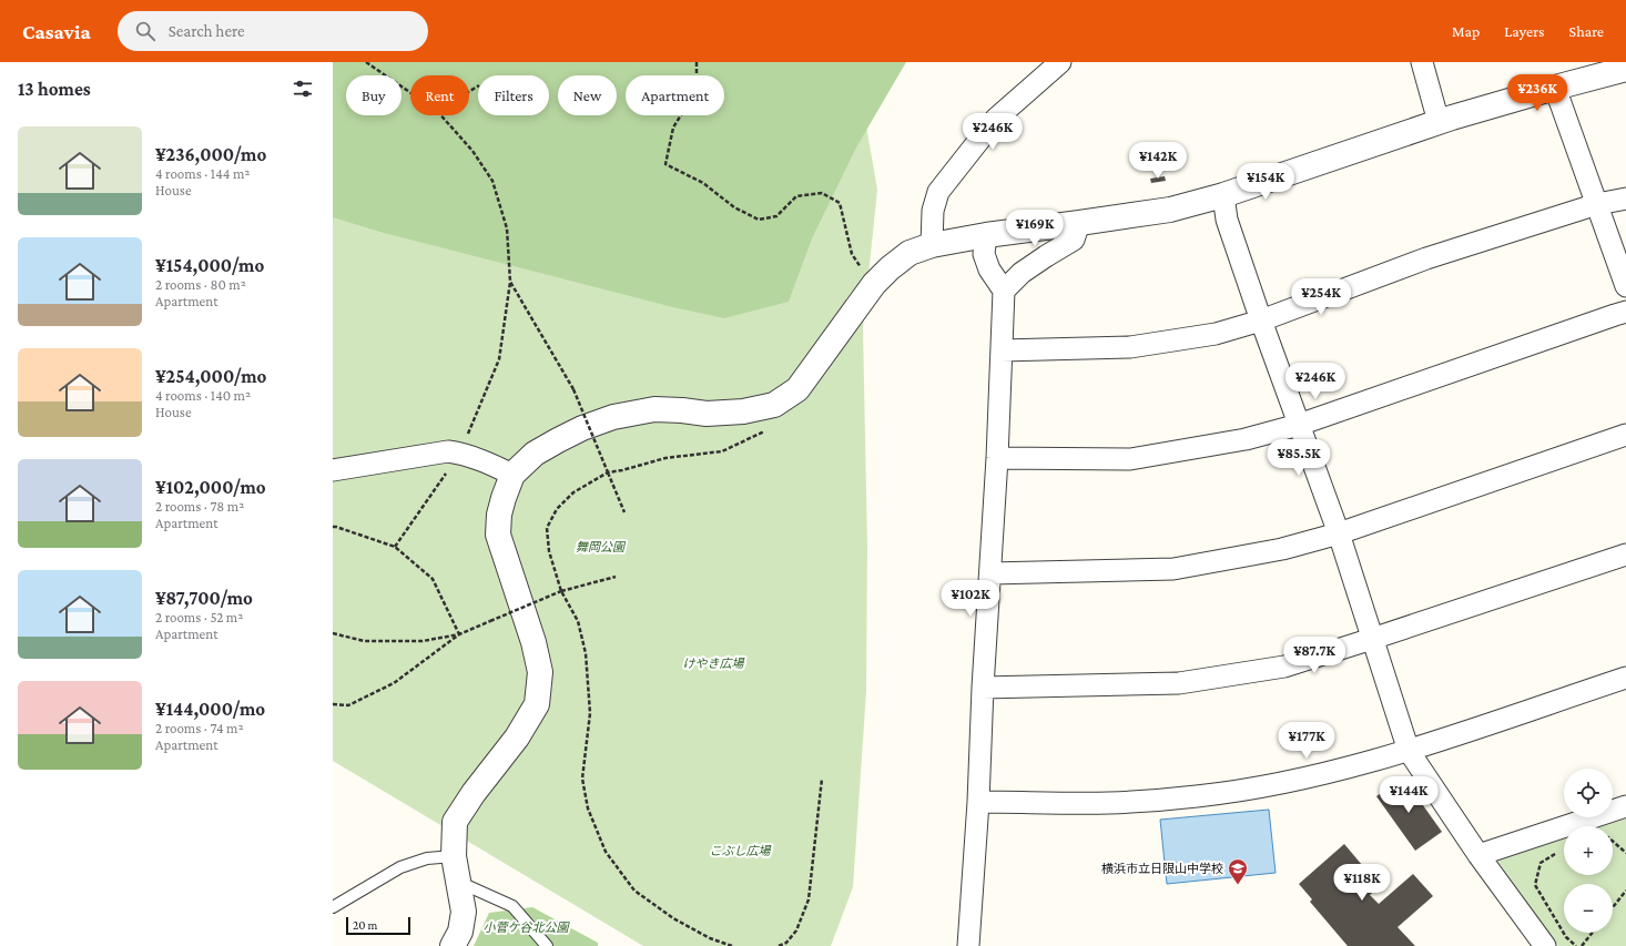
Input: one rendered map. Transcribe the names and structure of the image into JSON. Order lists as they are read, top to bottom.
{
  "parks": [
    "舞岡公園",
    "けやき広場",
    "こぶし広場",
    "小菅ケ谷北公園"
  ],
  "places": {
    "school or university": ["横浜市立日限山中学校"]
  },
  "scale_bar": "20 m",
  "page": {
    "header": "Casavia",
    "search": "Search here",
    "nav": ["Map", "Layers", "Share"],
    "heading": "13 homes",
    "price": [
      "¥236K",
      "¥246K",
      "¥142K",
      "¥154K",
      "¥169K",
      "¥254K",
      "¥246K",
      "¥85.5K",
      "¥102K",
      "¥87.7K",
      "¥177K",
      "¥144K",
      "¥118K"
    ],
    "chip": [
      "Buy",
      "Rent",
      "Filters",
      "New",
      "Apartment"
    ],
    "list": [
      {
        "name": "¥236,000/mo",
        "note": "4 rooms · 144 m² · House"
      },
      {
        "name": "¥154,000/mo",
        "note": "2 rooms · 80 m² · Apartment"
      },
      {
        "name": "¥254,000/mo",
        "note": "4 rooms · 140 m² · House"
      },
      {
        "name": "¥102,000/mo",
        "note": "2 rooms · 78 m² · Apartment"
      },
      {
        "name": "¥87,700/mo",
        "note": "2 rooms · 52 m² · Apartment"
      },
      {
        "name": "¥144,000/mo",
        "note": "2 rooms · 74 m² · Apartment"
      }
    ],
    "map_buttons": ["+", "−"],
    "scale": "20 m"
  }
}
